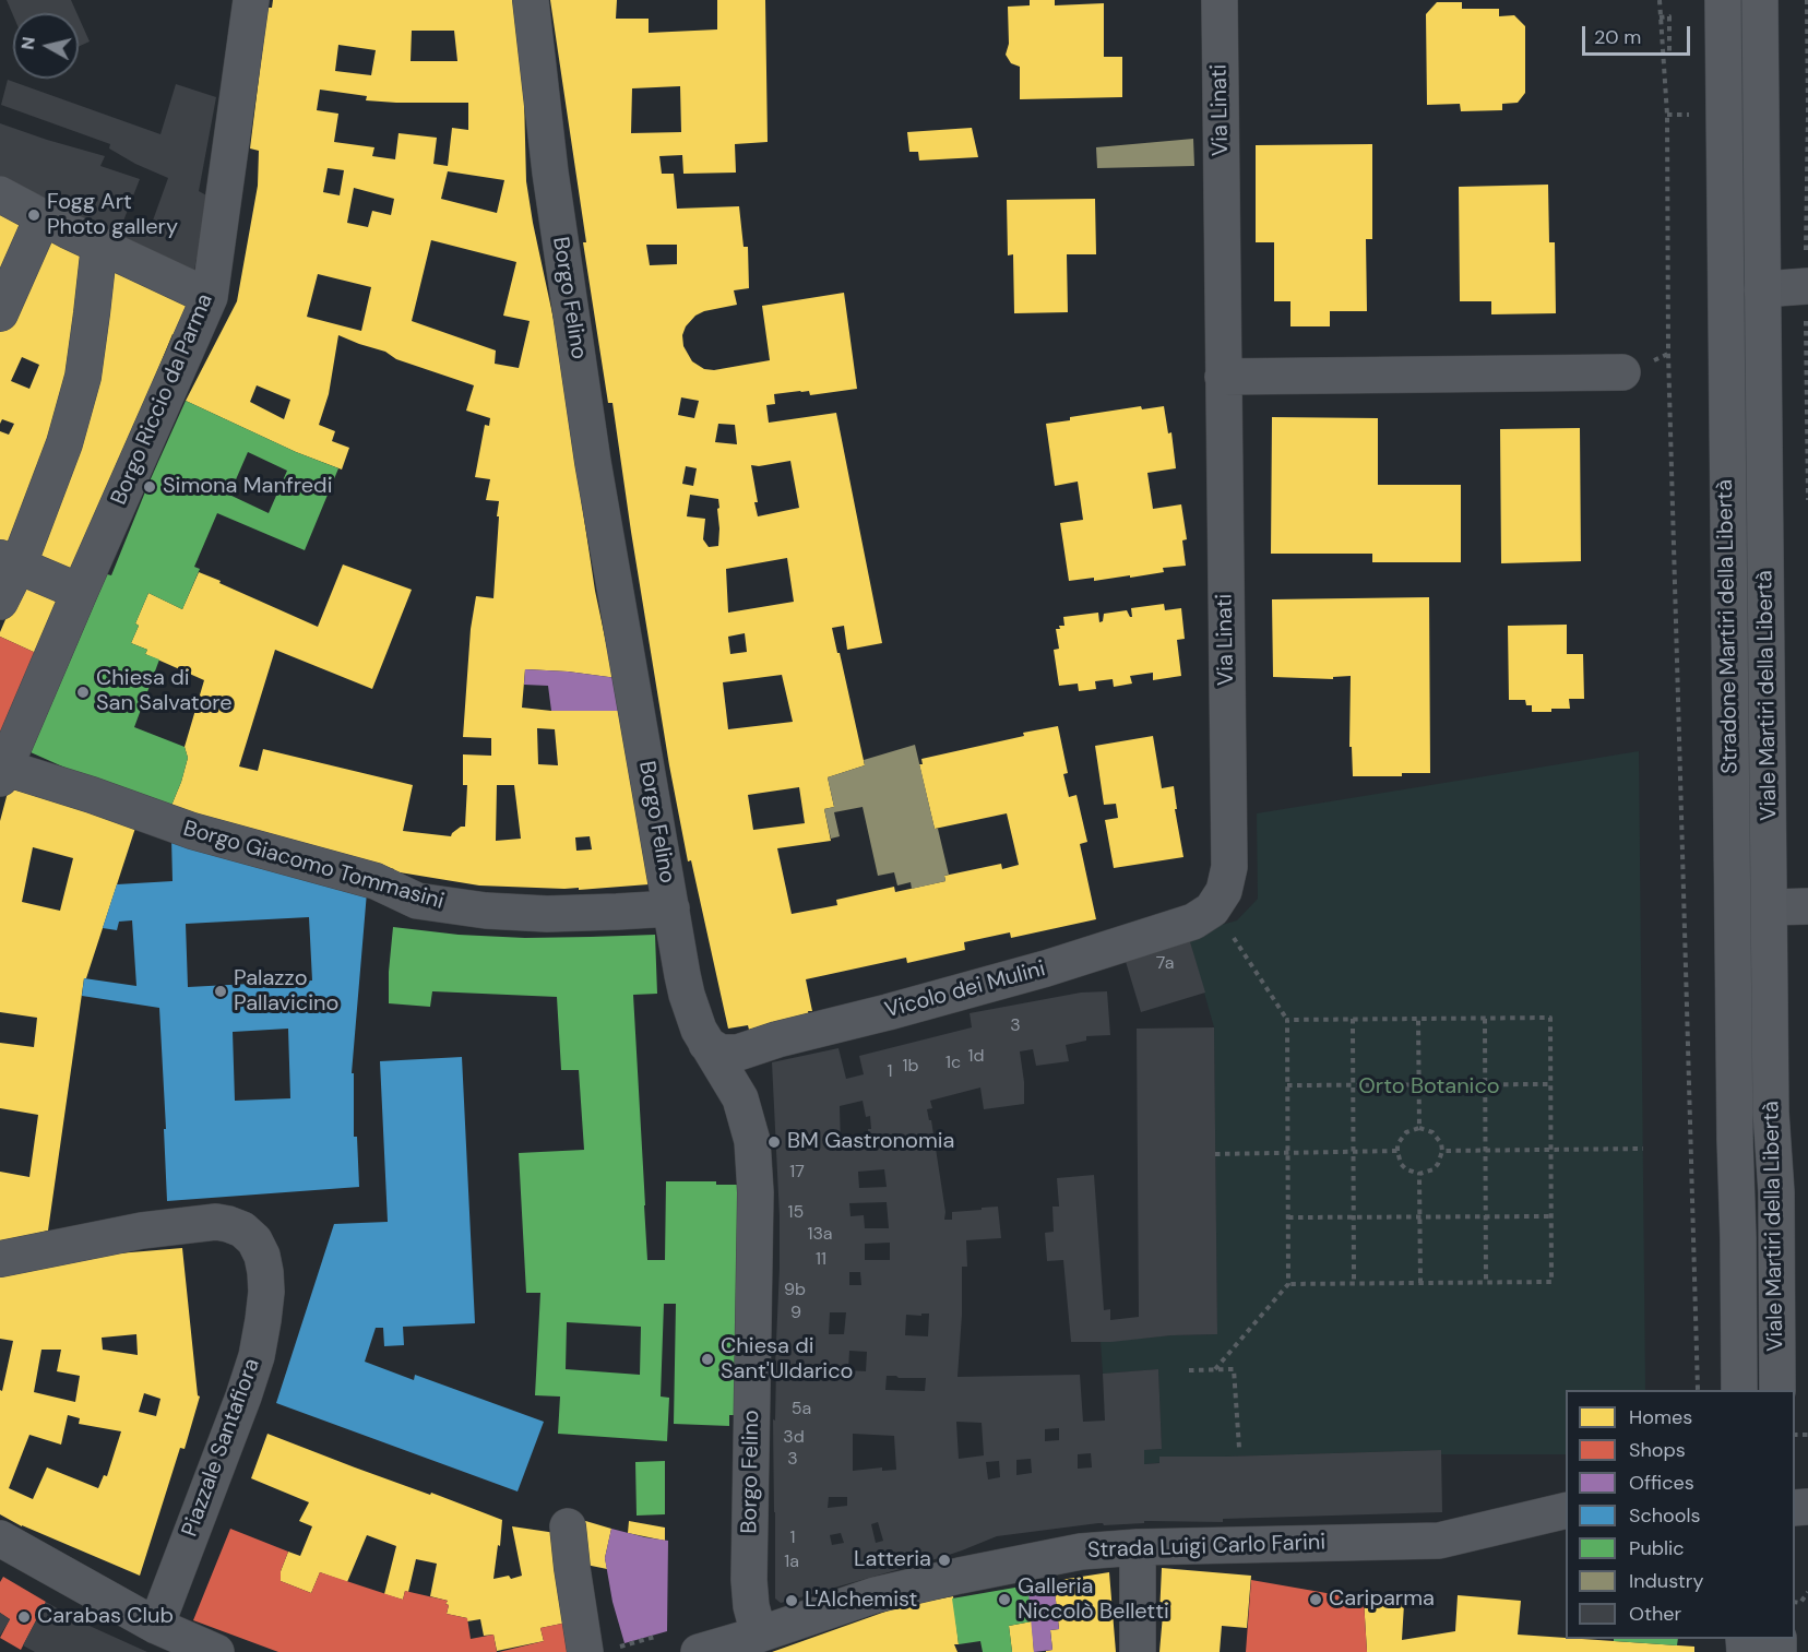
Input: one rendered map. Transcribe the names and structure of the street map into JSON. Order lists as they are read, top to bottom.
{
  "streets": {
    "main road": ["Stradone Martiri della Libertà", "Viale Martiri della Libertà"],
    "street": [
      "Via Linati",
      "Borgo Felino",
      "Borgo Riccio da Parma",
      "Borgo Giacomo Tommasini",
      "Vicolo dei Mulini",
      "Piazzale Santafiora",
      "Strada Luigi Carlo Farini"
    ]
  },
  "crossings": [
    ["Via Linati", "Vicolo dei Mulini"],
    ["Borgo Felino", "Borgo Giacomo Tommasini"],
    ["Borgo Felino", "Vicolo dei Mulini"],
    ["Borgo Felino", "Strada Luigi Carlo Farini"],
    ["Borgo Riccio da Parma", "Borgo Giacomo Tommasini"]
  ],
  "parks": ["Orto Botanico"],
  "places": [
    "Fogg Art Photo gallery",
    "Simona Manfredi",
    "Chiesa di San Salvatore",
    "Palazzo Pallavicino",
    "BM Gastronomia",
    "Chiesa di Sant'Uldarico",
    "Latteria",
    "Galleria Niccolò Belletti",
    "Cariparma",
    "L'Alchemist",
    "Carabas Club"
  ],
  "house_numbers": [
    "7a",
    "3",
    "1d",
    "1c",
    "1b",
    "1",
    "17",
    "15",
    "13a",
    "11",
    "9b",
    "9",
    "5a",
    "3d",
    "3",
    "1",
    "1a"
  ],
  "legend": [
    "Homes",
    "Shops",
    "Offices",
    "Schools",
    "Public",
    "Industry",
    "Other"
  ],
  "scale_bar": "20 m",
  "north": "left"
}
